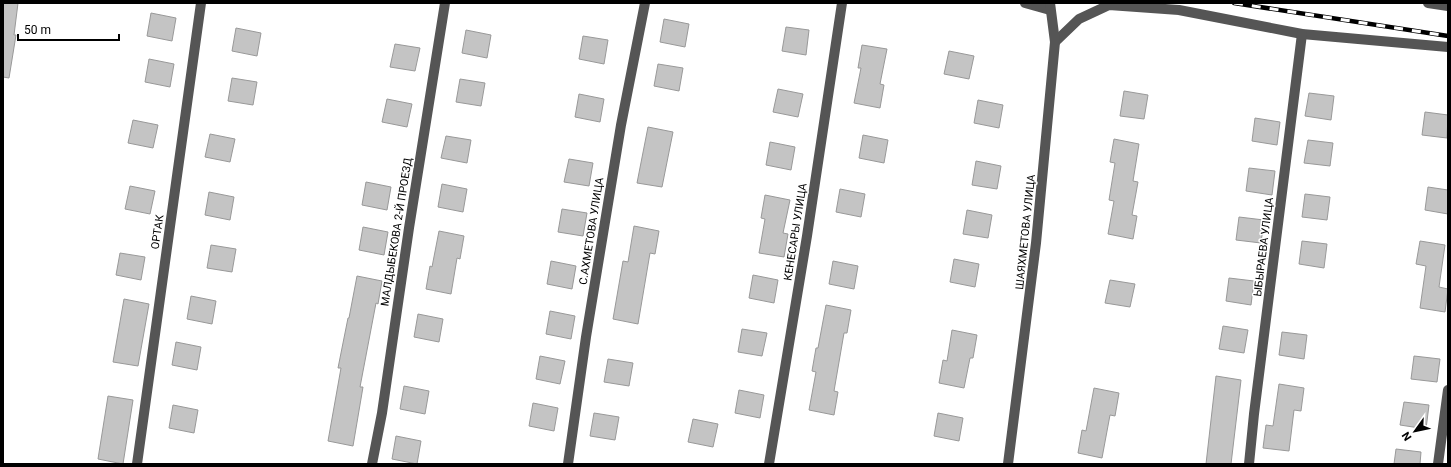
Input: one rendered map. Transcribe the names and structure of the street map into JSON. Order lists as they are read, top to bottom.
{
  "streets": {
    "street": [
      "С.АХМЕТОВА УЛИЦА",
      "ОРТАК",
      "МАЛДЫБЕКОВА 2-Й ПРОЕЗД",
      "КЕНЕСАРЫ УЛИЦА",
      "ШАЯХМЕТОВА УЛИЦА",
      "ЫБЫРАЕВА УЛИЦА"
    ]
  },
  "scale_bar": "50 m",
  "north": "bottom left"
}
